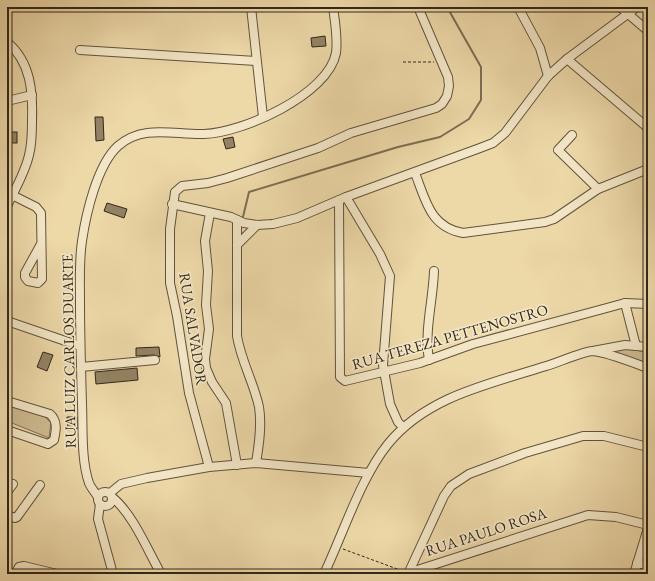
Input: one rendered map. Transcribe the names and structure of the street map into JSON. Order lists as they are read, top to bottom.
{
  "streets": {
    "street": [
      "RUA SALVADOR",
      "RUA TEREZA PETTENOSTRO",
      "RUA LUIZ CARLOS DUARTE",
      "RUA PAULO ROSA"
    ]
  }
}
